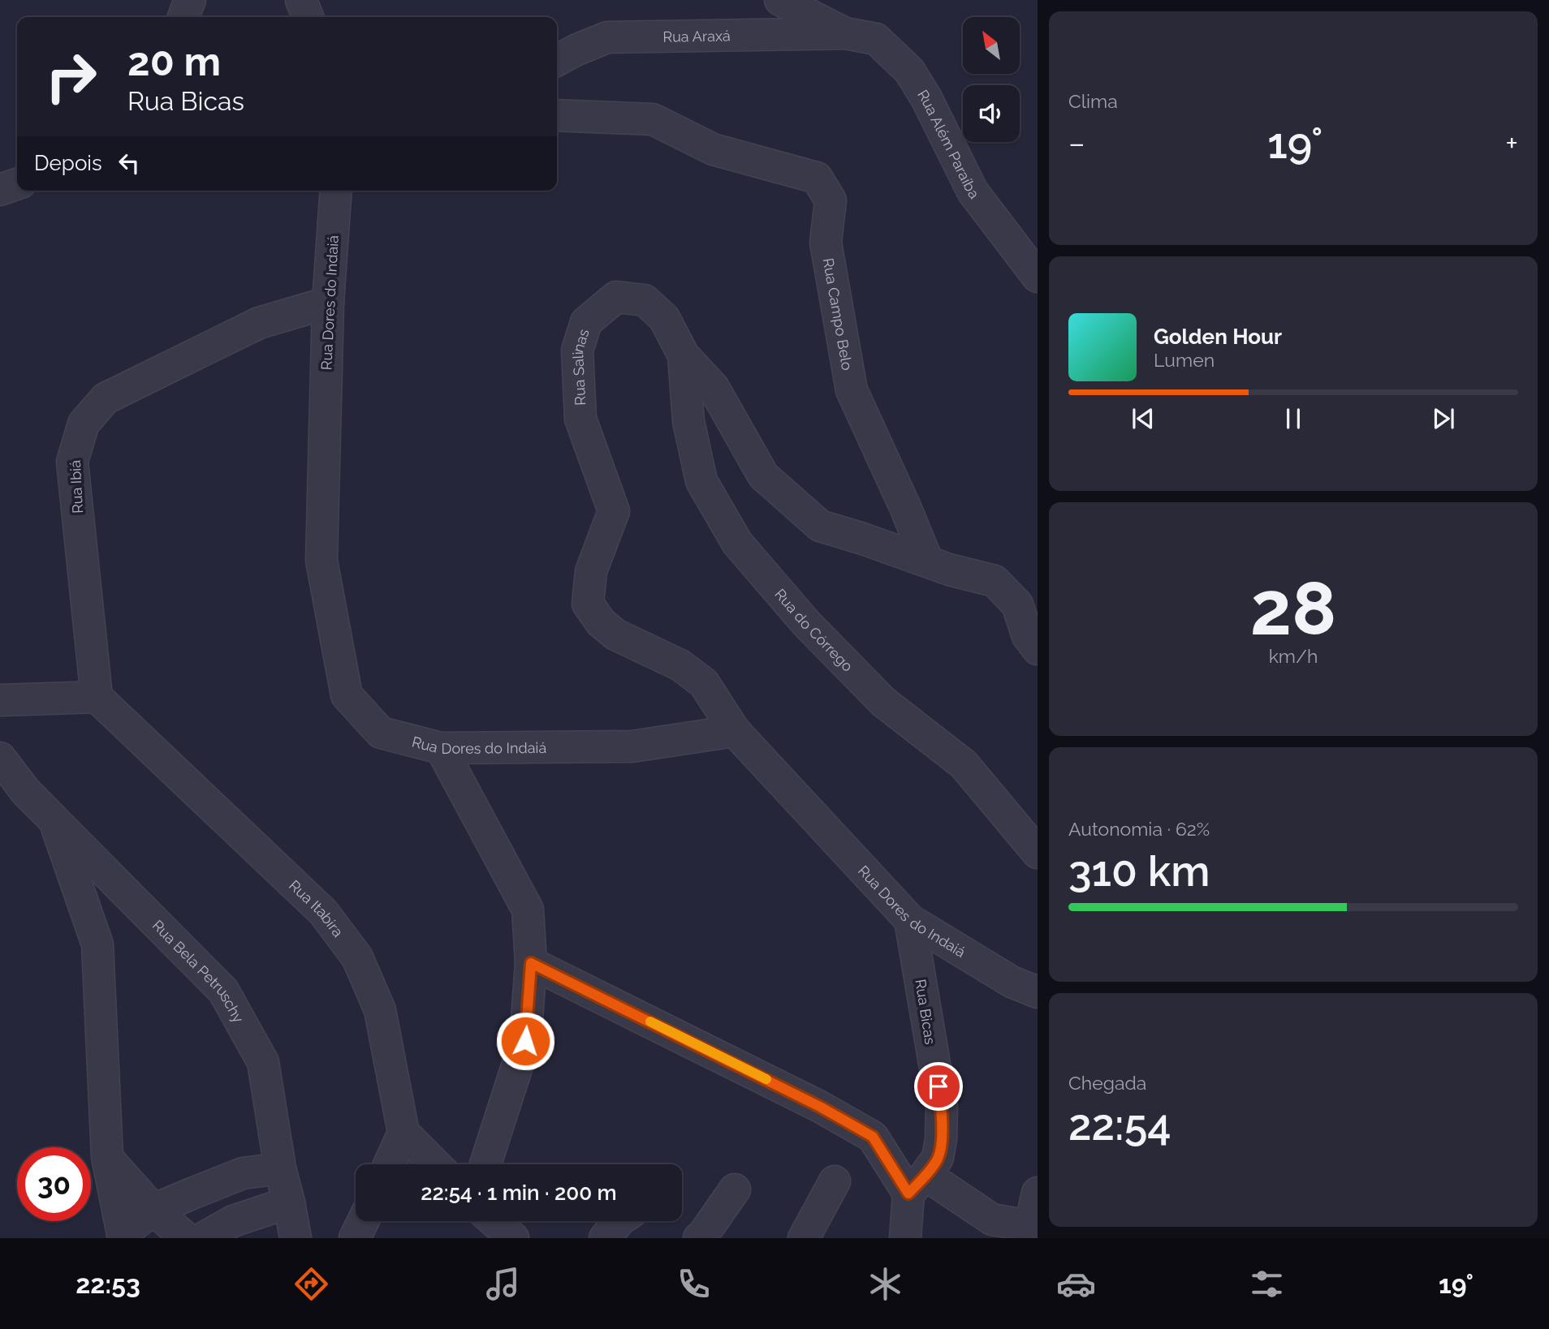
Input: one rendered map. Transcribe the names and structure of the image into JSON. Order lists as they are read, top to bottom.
{
  "streets": {
    "street": [
      "Rua Araxá",
      "Rua Além Paraíba",
      "Rua Dores do Indaiá",
      "Rua Campo Belo",
      "Rua Salinas",
      "Rua Ibiá",
      "Rua do Córrego",
      "Rua Itabira",
      "Rua Bela Petruschy",
      "Rua Bicas"
    ]
  },
  "crossings": [
    ["Rua Araxá", "Rua Além Paraíba"],
    ["Rua Dores do Indaiá", "Rua Salinas"],
    ["Rua Dores do Indaiá", "Rua Ibiá"],
    ["Rua Dores do Indaiá", "Rua Bicas"],
    ["Rua Campo Belo", "Rua Salinas"],
    ["Rua Salinas", "Rua do Córrego"],
    ["Rua Ibiá", "Rua Itabira"]
  ],
  "north": "top left",
  "page": {
    "tile": [
      "Clima",
      ["28", "km/h"],
      ["Autonomia · 62%", "310 km"],
      ["Chegada", "22:54"]
    ],
    "turn": ["20 m", "Rua Bicas"],
    "heat": ["−", "19°", "+"],
    "then": "Depois",
    "song": ["Golden Hour", "Lumen"],
    "limit": "30",
    "trip": "22:54 · 1 min · 200 m",
    "tabs": ["22:53", "19°"]
  }
}
